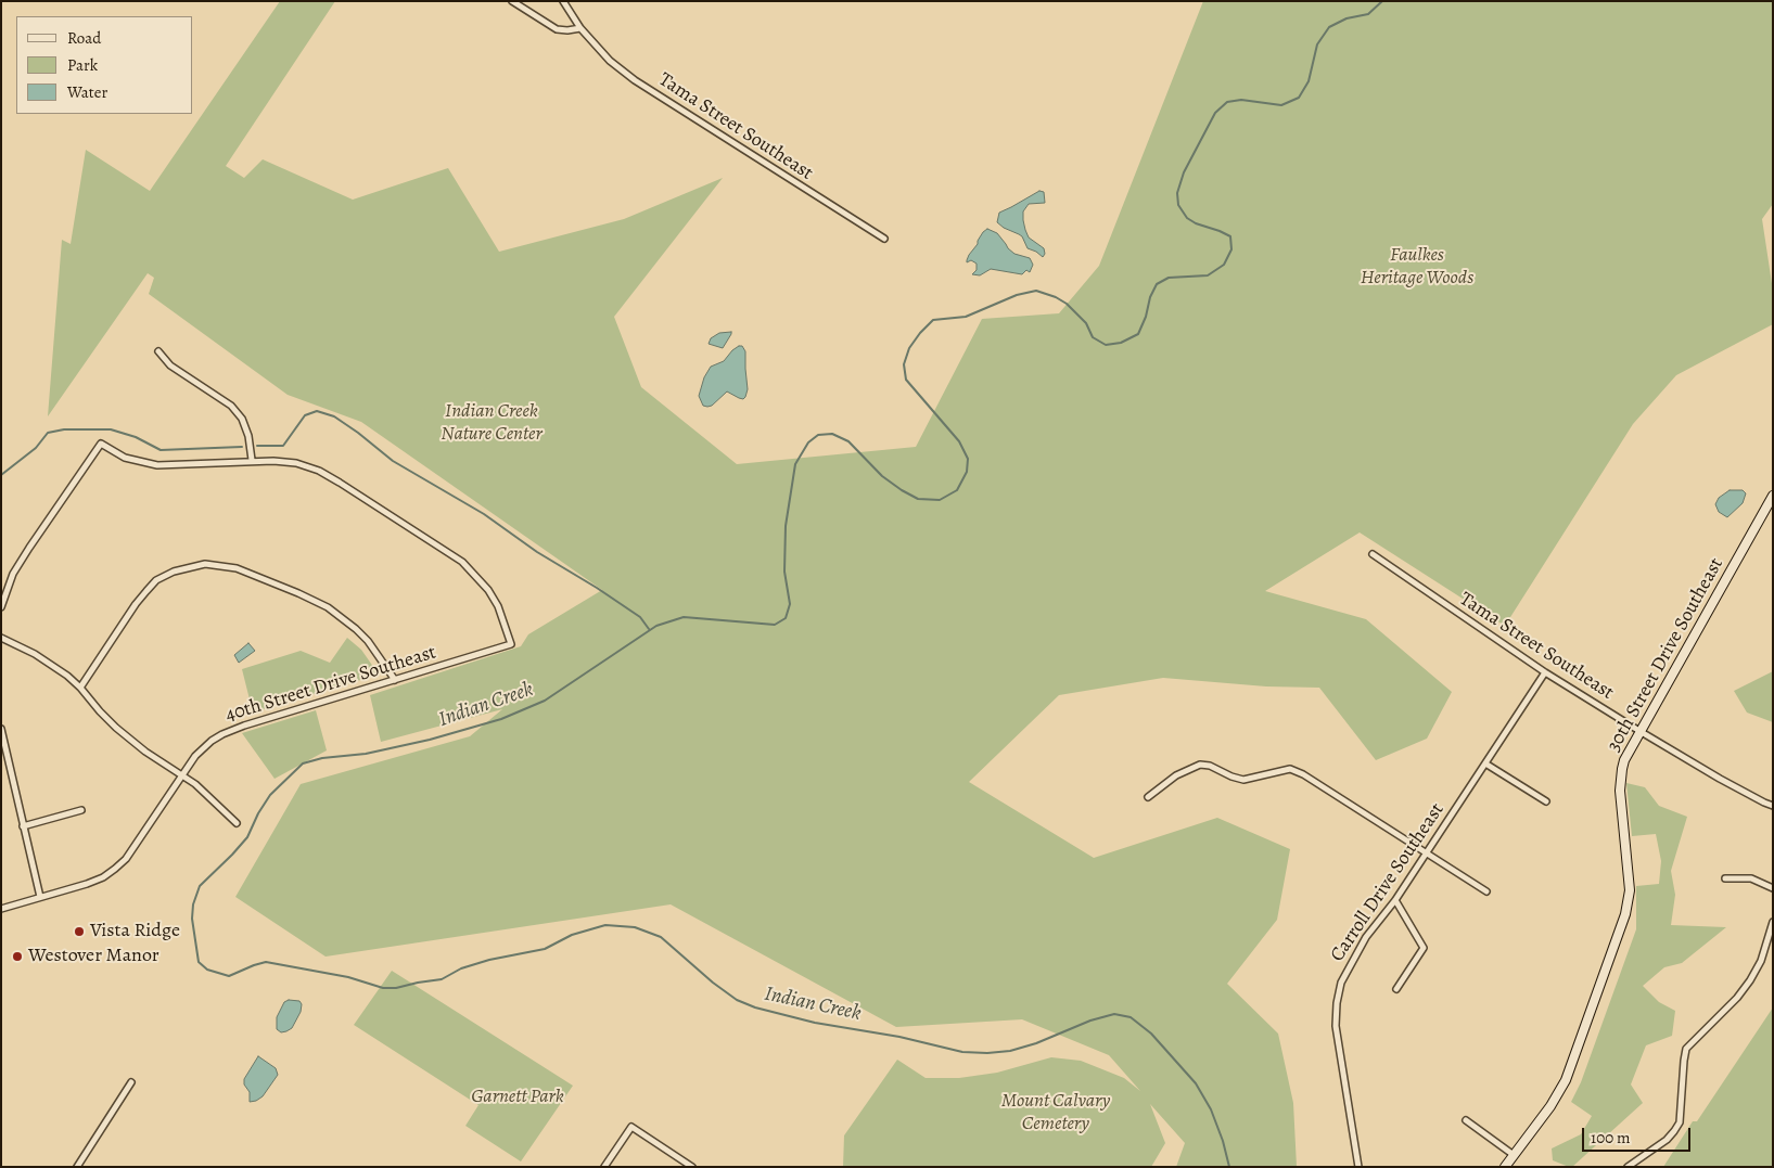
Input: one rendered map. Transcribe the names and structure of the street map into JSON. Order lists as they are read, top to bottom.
{
  "streets": {
    "main road": ["30th Street Drive Southeast"],
    "street": ["Tama Street Southeast", "40th Street Drive Southeast", "Carroll Drive Southeast"]
  },
  "crossings": [
    ["Tama Street Southeast", "30th Street Drive Southeast"],
    ["Tama Street Southeast", "Carroll Drive Southeast"]
  ],
  "water": ["Indian Creek"],
  "parks": [
    "Faulkes Heritage Woods",
    "Indian Creek Nature Center",
    "Garnett Park",
    "Mount Calvary Cemetery"
  ],
  "places": ["Vista Ridge", "Westover Manor"],
  "legend": ["Road", "Park", "Water"],
  "scale_bar": "100 m"
}
